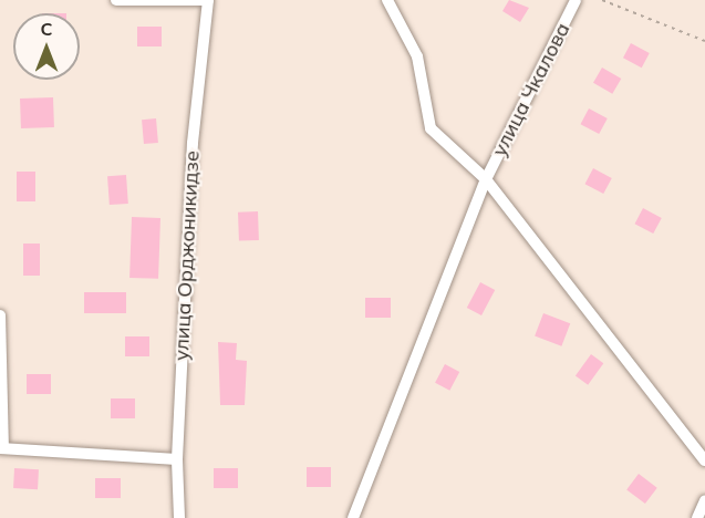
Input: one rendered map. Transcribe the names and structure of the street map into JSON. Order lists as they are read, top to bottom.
{
  "streets": {
    "street": ["улица Чкалова", "улица Орджоникидзе"]
  },
  "north": "top"
}
